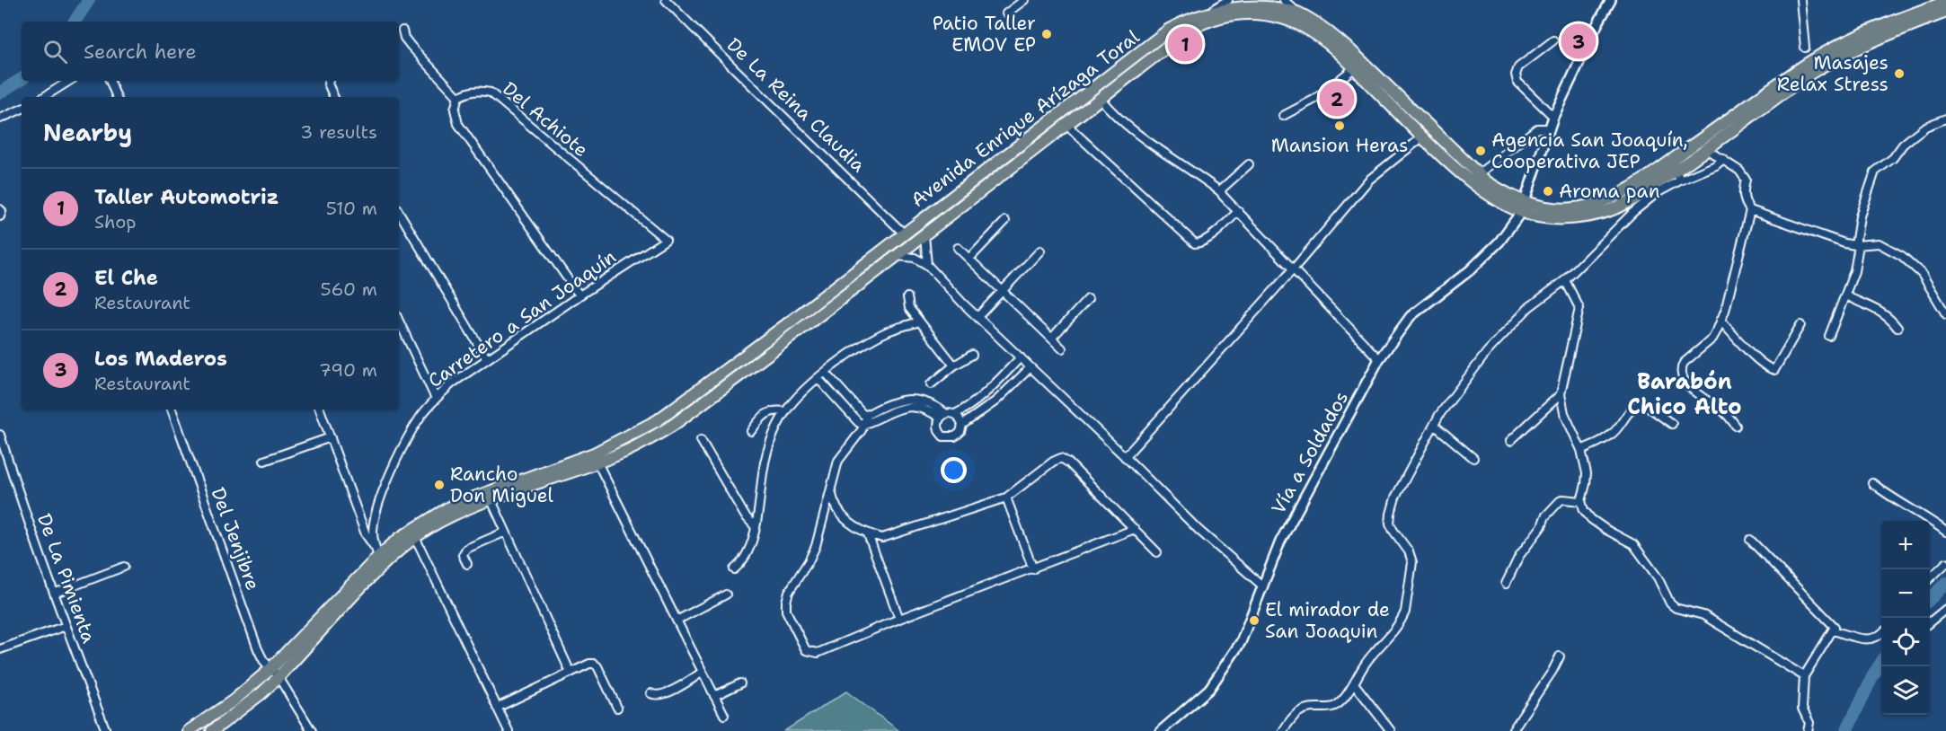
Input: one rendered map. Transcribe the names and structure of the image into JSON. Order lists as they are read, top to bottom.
{
  "streets": {
    "main road": ["Avenida Enrique Arízaga Toral"],
    "street": [
      "De La Reina Claudia",
      "Del Achiote",
      "Carretero a San Joaquín",
      "Vía a Soldados",
      "Del Jenjibre",
      "De La Pimienta"
    ]
  },
  "crossings": [
    ["De La Reina Claudia", "Avenida Enrique Arízaga Toral"],
    ["Avenida Enrique Arízaga Toral", "Carretero a San Joaquín"],
    ["Avenida Enrique Arízaga Toral", "Vía a Soldados"],
    ["Avenida Enrique Arízaga Toral", "Del Jenjibre"],
    ["Del Achiote", "Carretero a San Joaquín"]
  ],
  "districts": ["Barabón Chico Alto"],
  "places": [
    "Patio Taller EMOV EP",
    "Masajes Relax Stress",
    "Mansion Heras",
    "Agencia San Joaquín, Cooperativa JEP",
    "Aroma pan",
    "Rancho Don Miguel",
    "El mirador de San Joaquin"
  ],
  "page": {
    "pins": ["3", "1", "2"],
    "search": "Search here",
    "heading": ["Nearby", "3 results"],
    "list": [
      {
        "mark": "1",
        "name": "Taller Automotriz",
        "note": "Shop",
        "value": "510 m"
      },
      {
        "mark": "2",
        "name": "El Che",
        "note": "Restaurant",
        "value": "560 m"
      },
      {
        "mark": "3",
        "name": "Los Maderos",
        "note": "Restaurant",
        "value": "790 m"
      }
    ],
    "map_buttons": ["+", "−"]
  }
}
